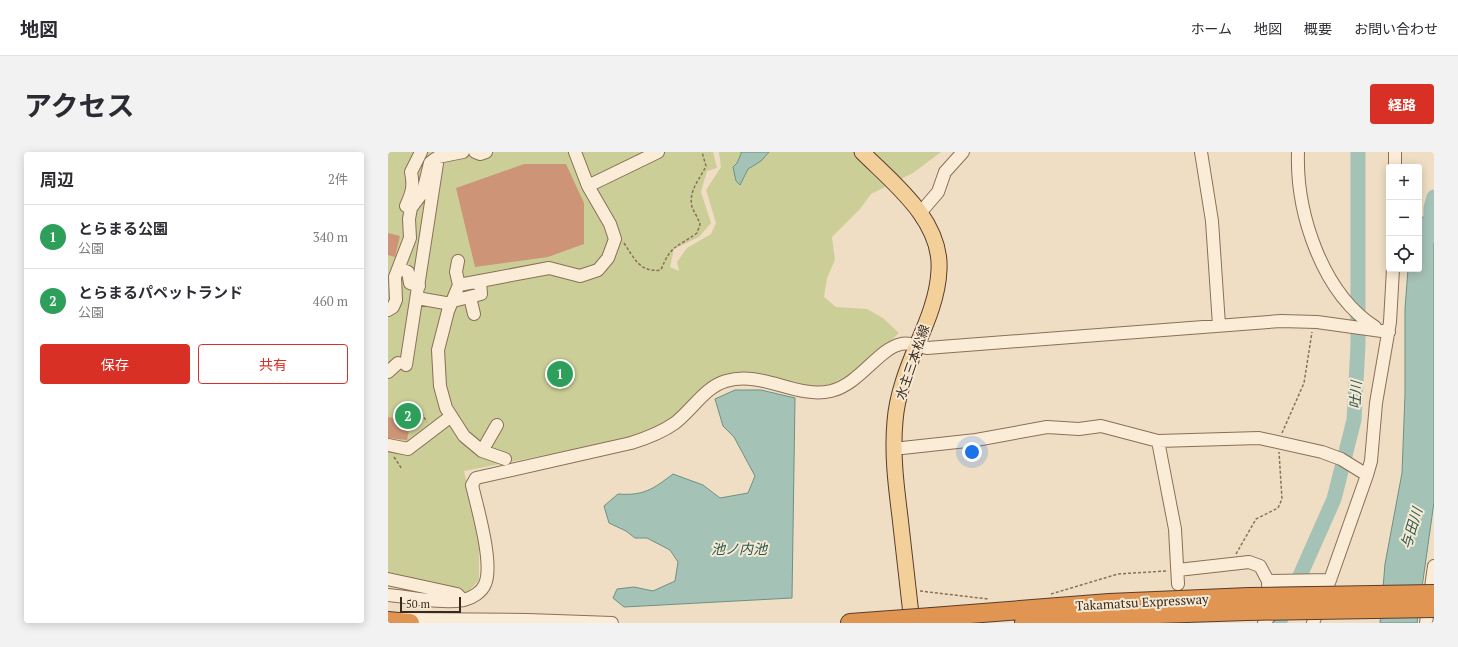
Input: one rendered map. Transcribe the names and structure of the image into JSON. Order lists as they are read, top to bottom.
{
  "streets": {
    "highway": ["Takamatsu Expressway"],
    "main road": ["水主三本松線"]
  },
  "water": ["吐川", "与田川", "池ノ内池"],
  "scale_bar": "50 m",
  "page": {
    "header": "地図",
    "nav": [
      "ホーム",
      "地図",
      "概要",
      "お問い合わせ"
    ],
    "title": "アクセス",
    "buttons": [
      "経路",
      ["保存", "共有"]
    ],
    "heading": ["周辺", "2件"],
    "map_buttons": ["+", "−"],
    "list": [
      {
        "mark": "1",
        "name": "とらまる公園",
        "note": "公園",
        "value": "340 m"
      },
      {
        "mark": "2",
        "name": "とらまるパペットランド",
        "note": "公園",
        "value": "460 m"
      }
    ],
    "pins": ["1", "2"],
    "scale": "50 m"
  }
}
